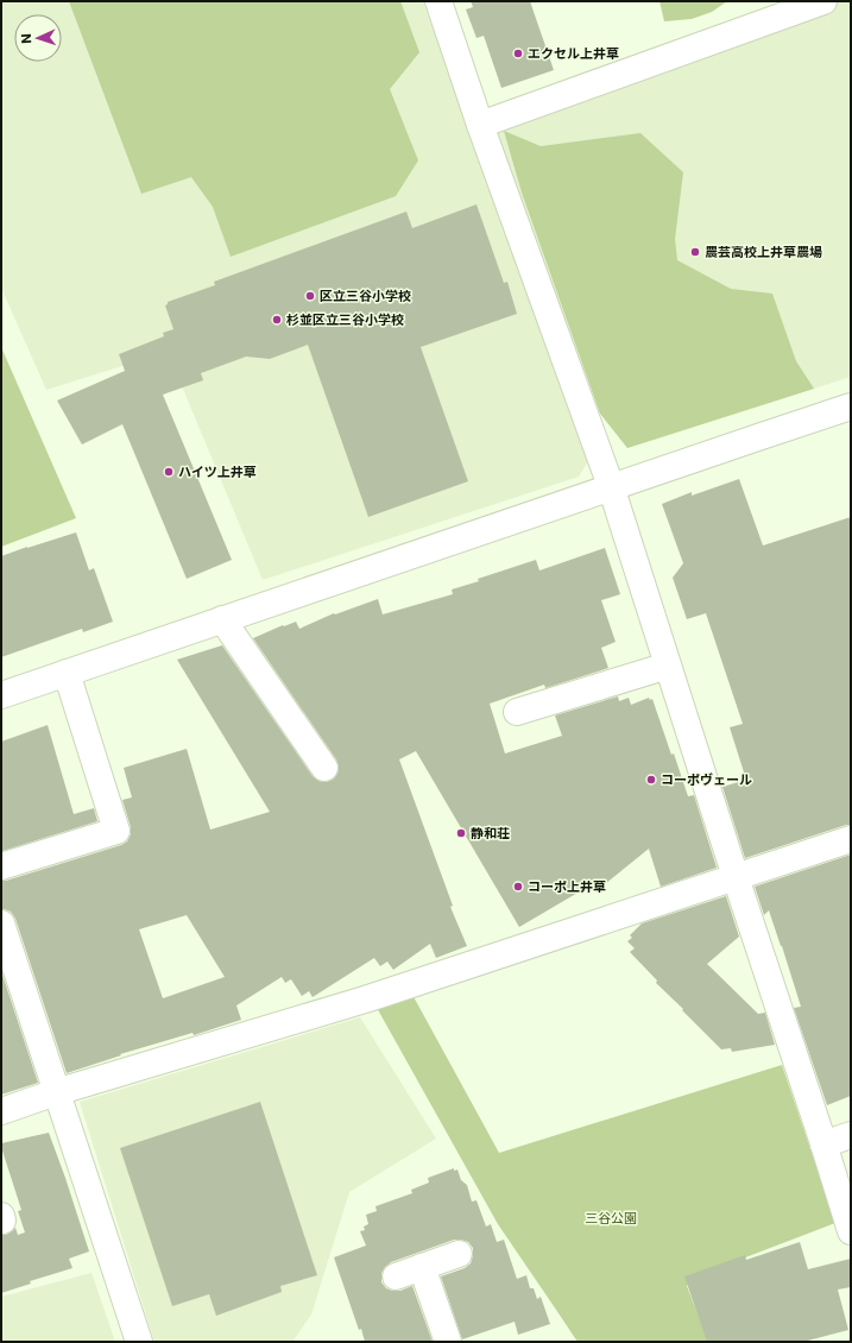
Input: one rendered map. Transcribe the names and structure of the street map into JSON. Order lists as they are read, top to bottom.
{
  "parks": ["三谷公園"],
  "places": [
    "エクセル上井草",
    "農芸高校上井草農場",
    "区立三谷小学校",
    "杉並区立三谷小学校",
    "ハイツ上井草",
    "コーポヴェール",
    "静和荘",
    "コーポ上井草"
  ],
  "north": "left"
}
